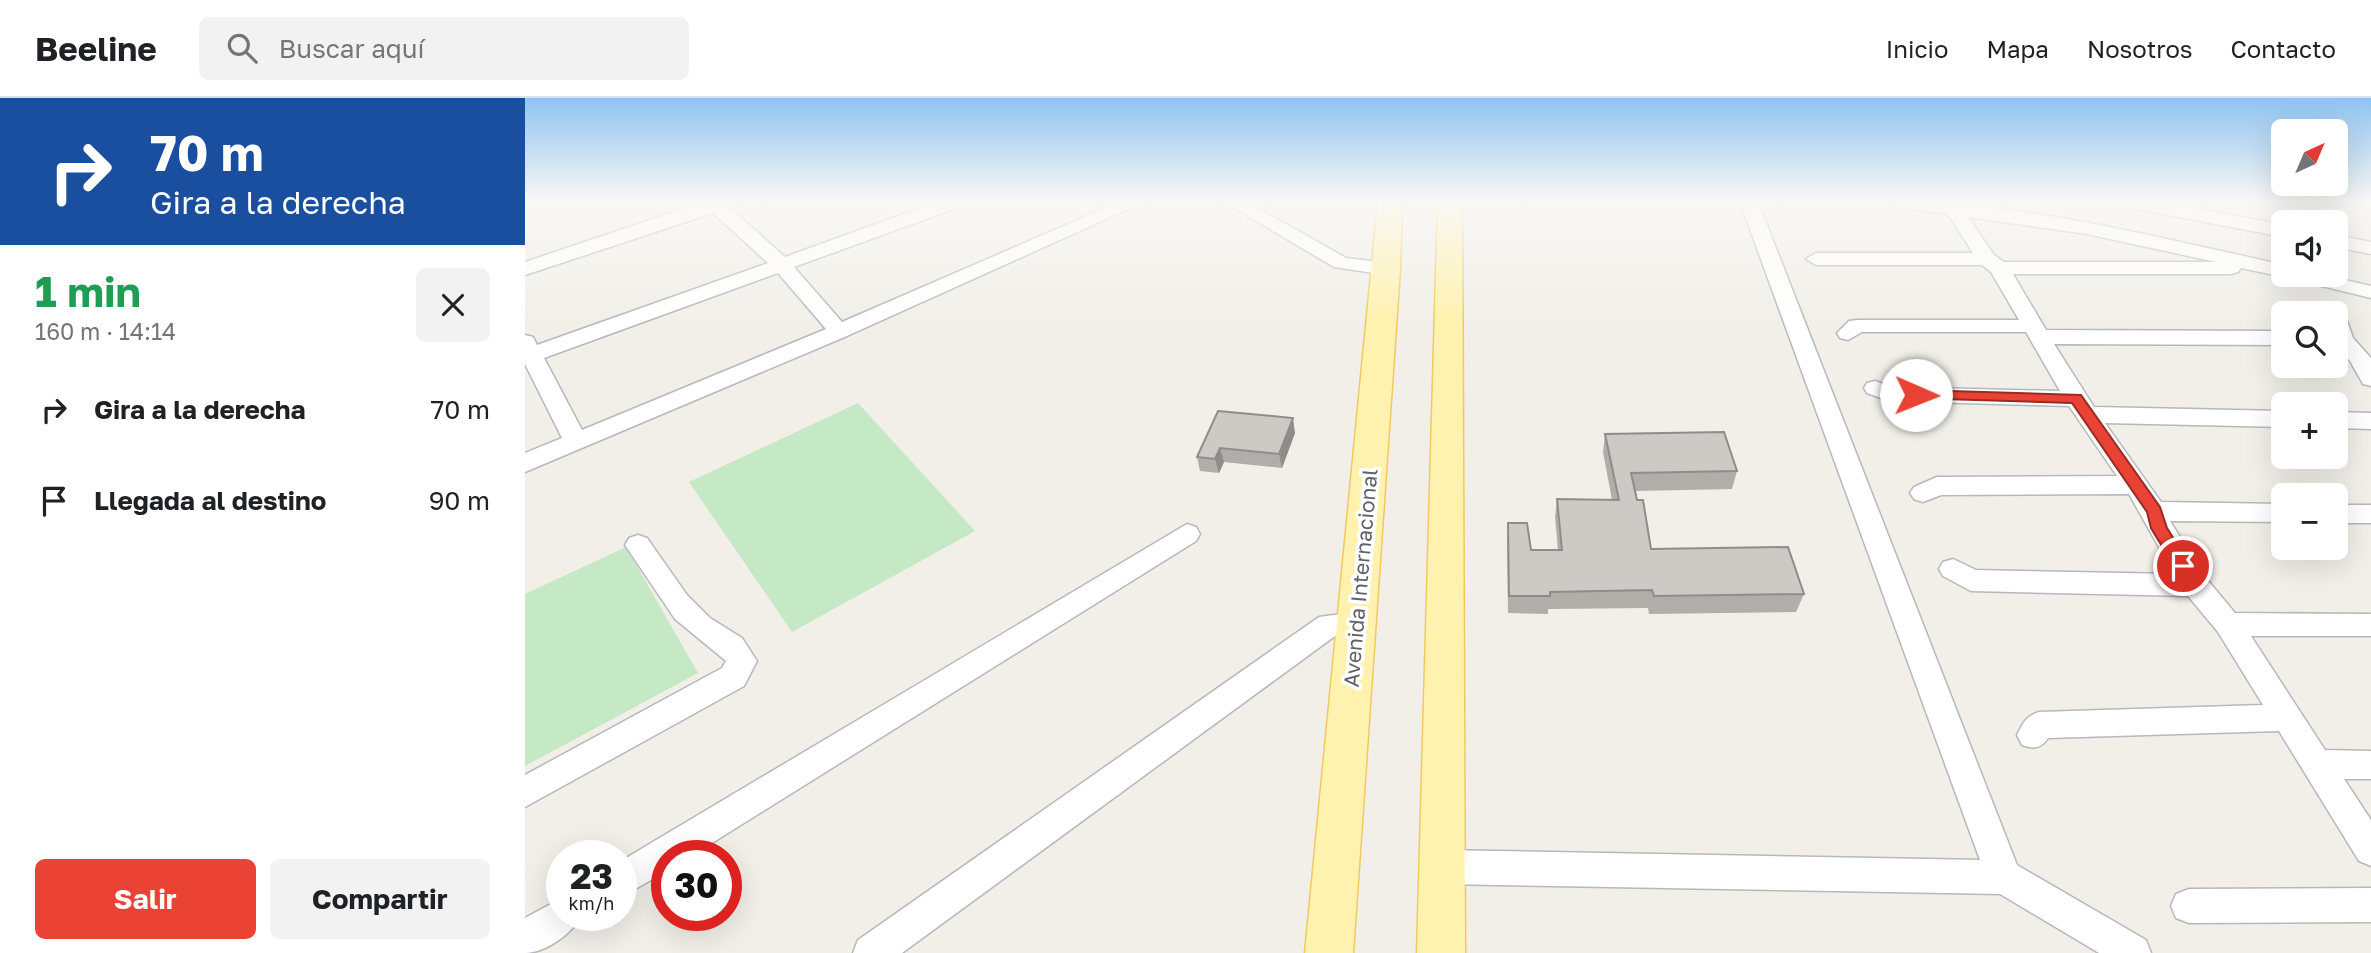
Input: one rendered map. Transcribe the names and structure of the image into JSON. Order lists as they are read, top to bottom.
{
  "streets": {
    "main road": ["Avenida Internacional"]
  },
  "north": "top right",
  "page": {
    "header": "Beeline",
    "search": "Buscar aquí",
    "nav": [
      "Inicio",
      "Mapa",
      "Nosotros",
      "Contacto"
    ],
    "turn": ["70 m", "Gira a la derecha"],
    "map_buttons": ["+", "−"],
    "heading": ["1 min", "160 m · 14:14"],
    "list": [
      {
        "name": "Gira a la derecha",
        "value": "70 m"
      },
      {
        "name": "Llegada al destino",
        "value": "90 m"
      }
    ],
    "speed": "23 km/h",
    "limit": "30",
    "buttons": ["Salir", "Compartir"]
  }
}
